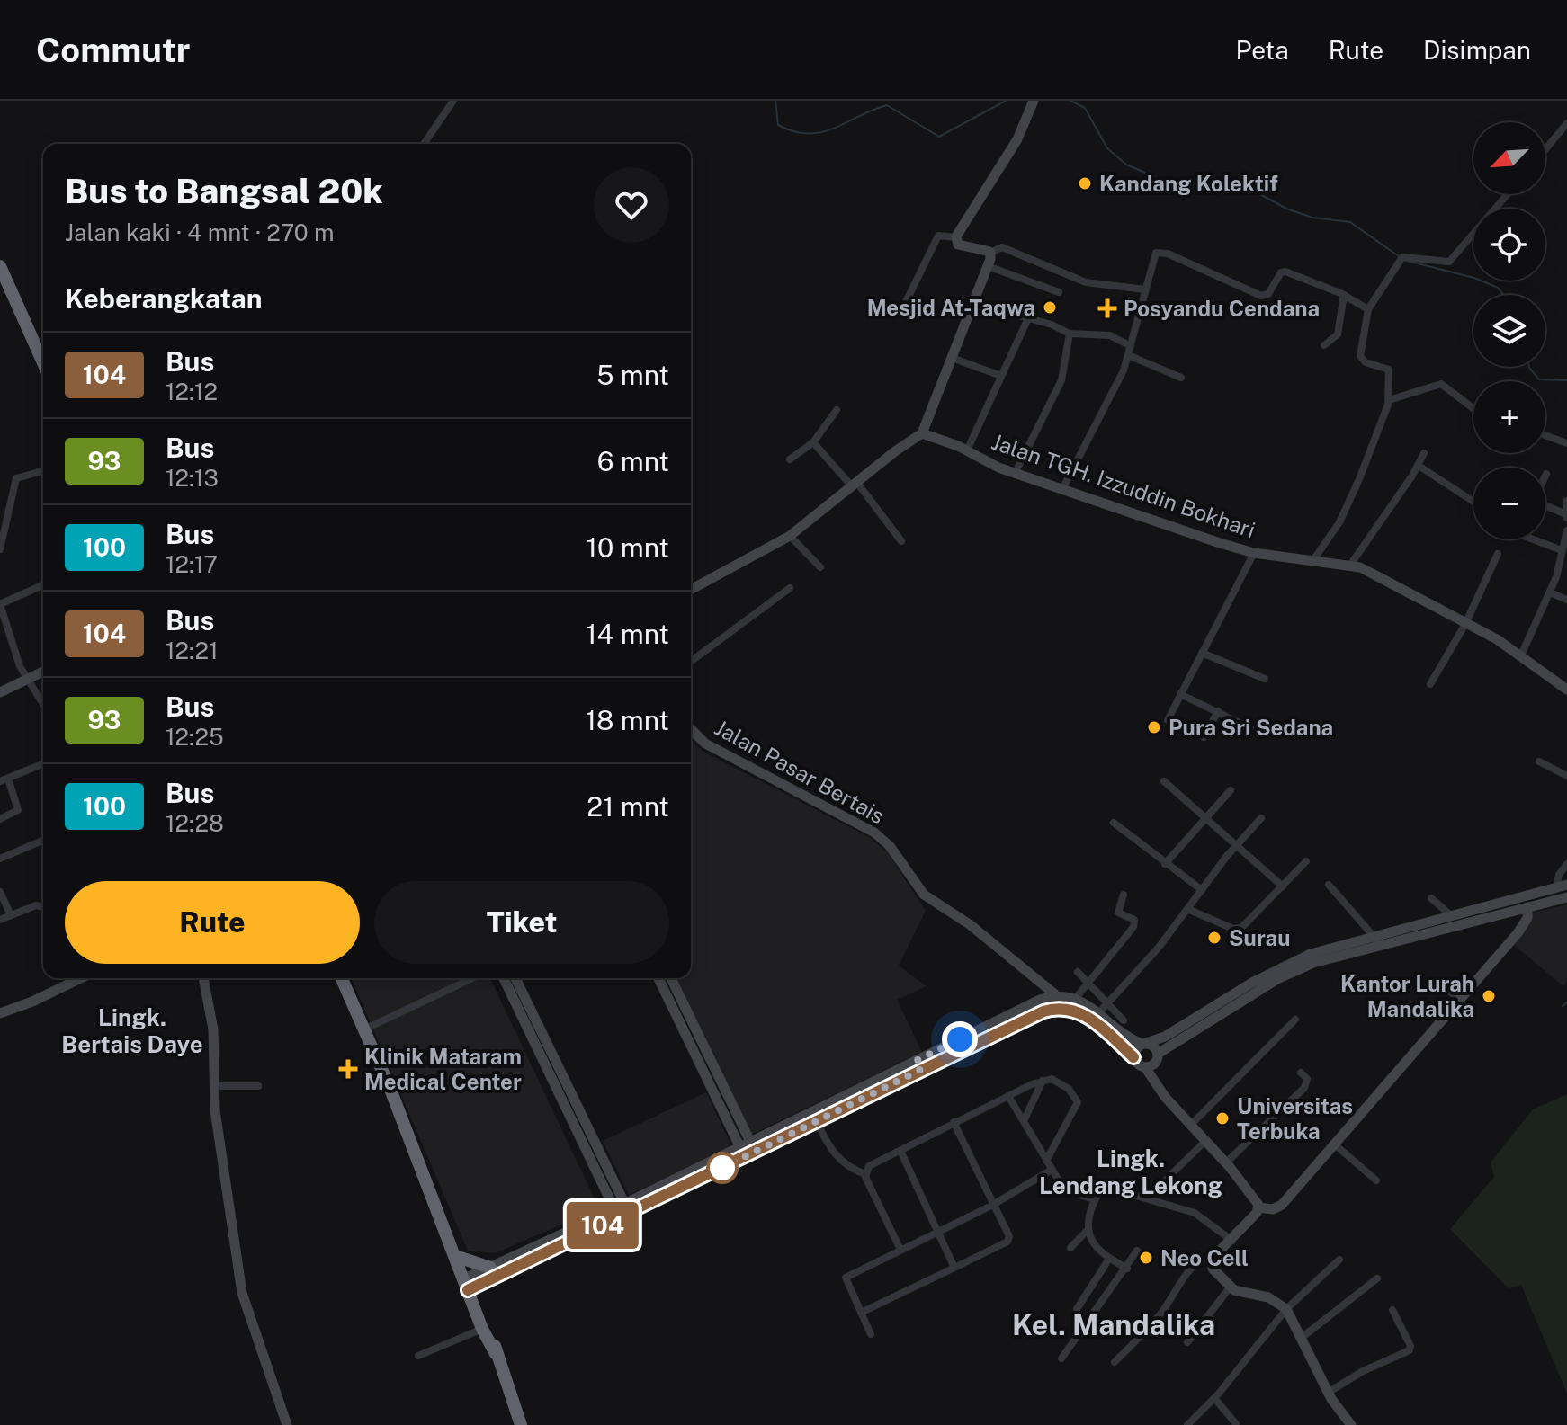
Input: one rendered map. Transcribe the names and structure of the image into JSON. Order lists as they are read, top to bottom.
{
  "streets": {
    "street": ["Jalan TGH. Izzuddin Bokhari", "Jalan Pasar Bertais"]
  },
  "districts": ["Lingk. Bertais Daye", "Lingk. Lendang Lekong", "Kel. Mandalika"],
  "places": {
    "other": [
      "Kandang Kolektif",
      "Mesjid At-Taqwa",
      "Pura Sri Sedana",
      "Surau",
      "Kantor Lurah Mandalika",
      "Universitas Terbuka",
      "Neo Cell"
    ],
    "health": ["Posyandu Cendana", "Klinik Mataram Medical Center"]
  },
  "lines": ["bus line 104"],
  "north": "bottom left",
  "page": {
    "header": "Commutr",
    "nav": ["Peta", "Rute", "Disimpan"],
    "on_map": "104",
    "map_buttons": ["+", "−"],
    "heading": [
      ["Bus to Bangsal 20k", "Jalan kaki · 4 mnt · 270 m"],
      "Keberangkatan"
    ],
    "list": [
      {
        "mark": "104",
        "name": "Bus",
        "note": "12:12",
        "value": "5 mnt"
      },
      {
        "mark": "93",
        "name": "Bus",
        "note": "12:13",
        "value": "6 mnt"
      },
      {
        "mark": "100",
        "name": "Bus",
        "note": "12:17",
        "value": "10 mnt"
      },
      {
        "mark": "104",
        "name": "Bus",
        "note": "12:21",
        "value": "14 mnt"
      },
      {
        "mark": "93",
        "name": "Bus",
        "note": "12:25",
        "value": "18 mnt"
      },
      {
        "mark": "100",
        "name": "Bus",
        "note": "12:28",
        "value": "21 mnt"
      }
    ],
    "buttons": ["Rute", "Tiket"]
  }
}
